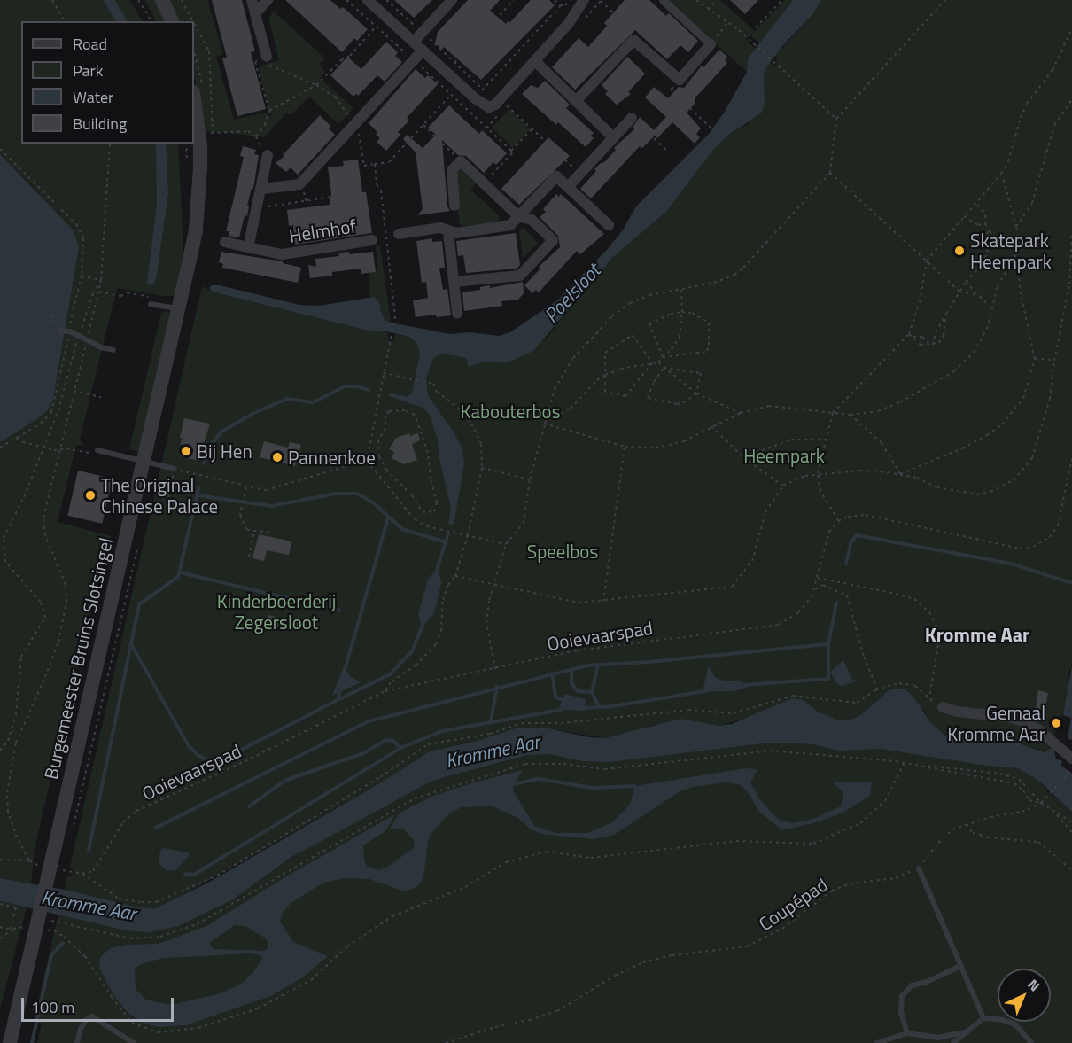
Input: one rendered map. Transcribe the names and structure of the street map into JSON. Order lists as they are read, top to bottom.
{
  "streets": {
    "street": ["Helmhof", "Burgemeester Bruins Slotsingel"],
    "path": ["Ooievaarspad", "Coupépad"]
  },
  "districts": ["Kromme Aar"],
  "water": ["Poelsloot", "Kromme Aar"],
  "parks": [
    "Kabouterbos",
    "Heempark",
    "Speelbos",
    "Kinderboerderij Zegersloot"
  ],
  "places": [
    "Skatepark Heempark",
    "Bij Hen",
    "Pannenkoe",
    "The Original Chinese Palace",
    "Gemaal Kromme Aar"
  ],
  "legend": [
    "Road",
    "Park",
    "Water",
    "Building"
  ],
  "scale_bar": "100 m",
  "north": "top right"
}
